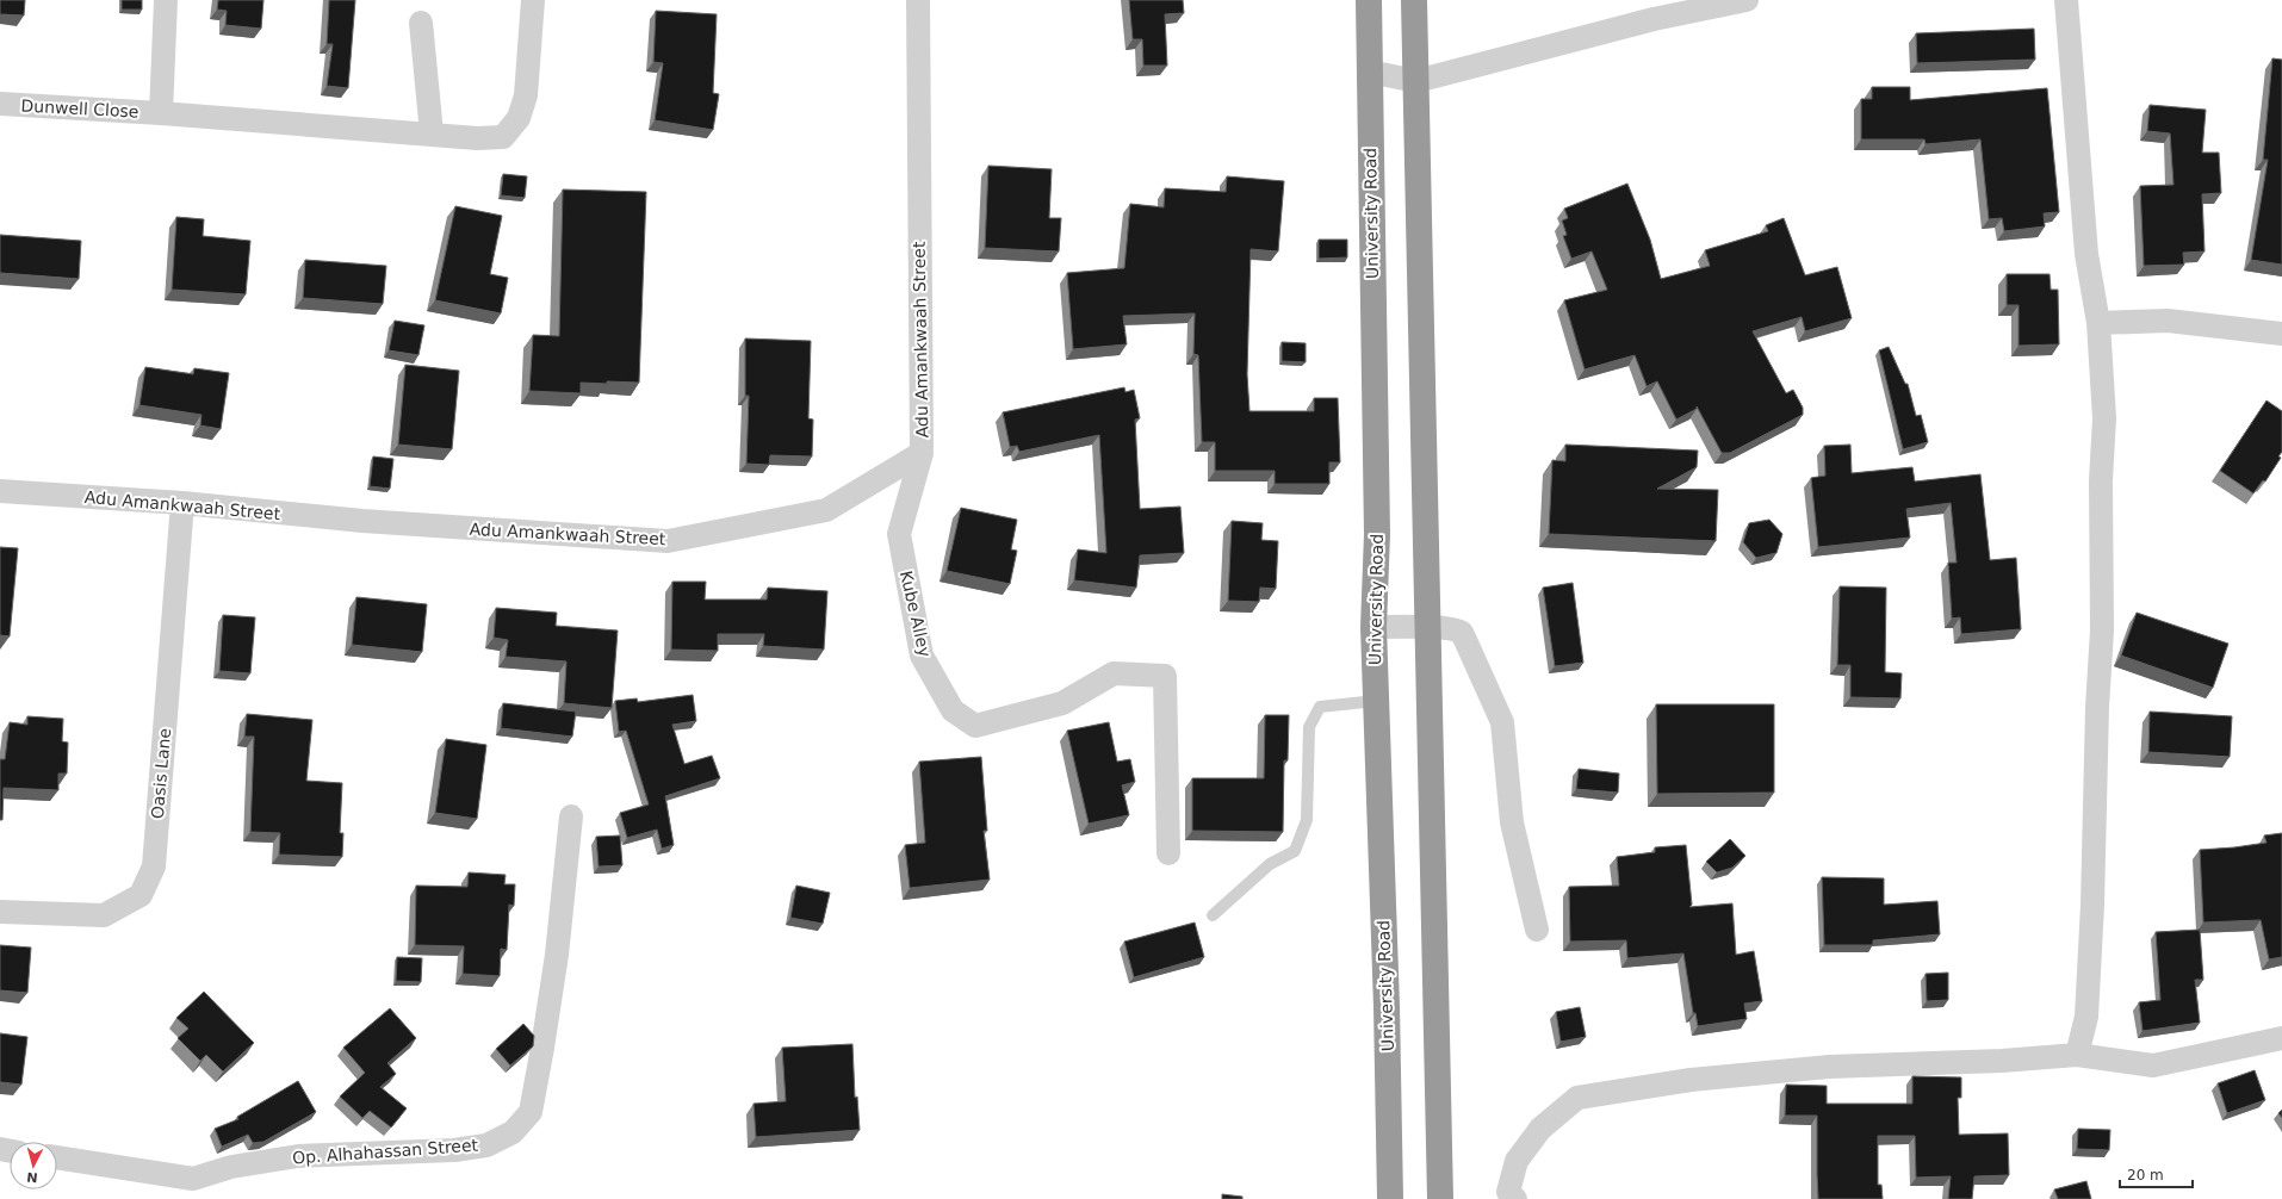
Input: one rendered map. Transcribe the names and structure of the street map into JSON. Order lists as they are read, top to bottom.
{
  "streets": {
    "highway": ["University Road"],
    "street": [
      "Dunwell Close",
      "Adu Amankwaah Street",
      "Kube Alley",
      "Oasis Lane",
      "Op. Alhahassan Street"
    ]
  },
  "crossings": [
    ["Adu Amankwaah Street", "Kube Alley"],
    ["Adu Amankwaah Street", "Oasis Lane"]
  ],
  "scale_bar": "20 m",
  "north": "bottom"
}
